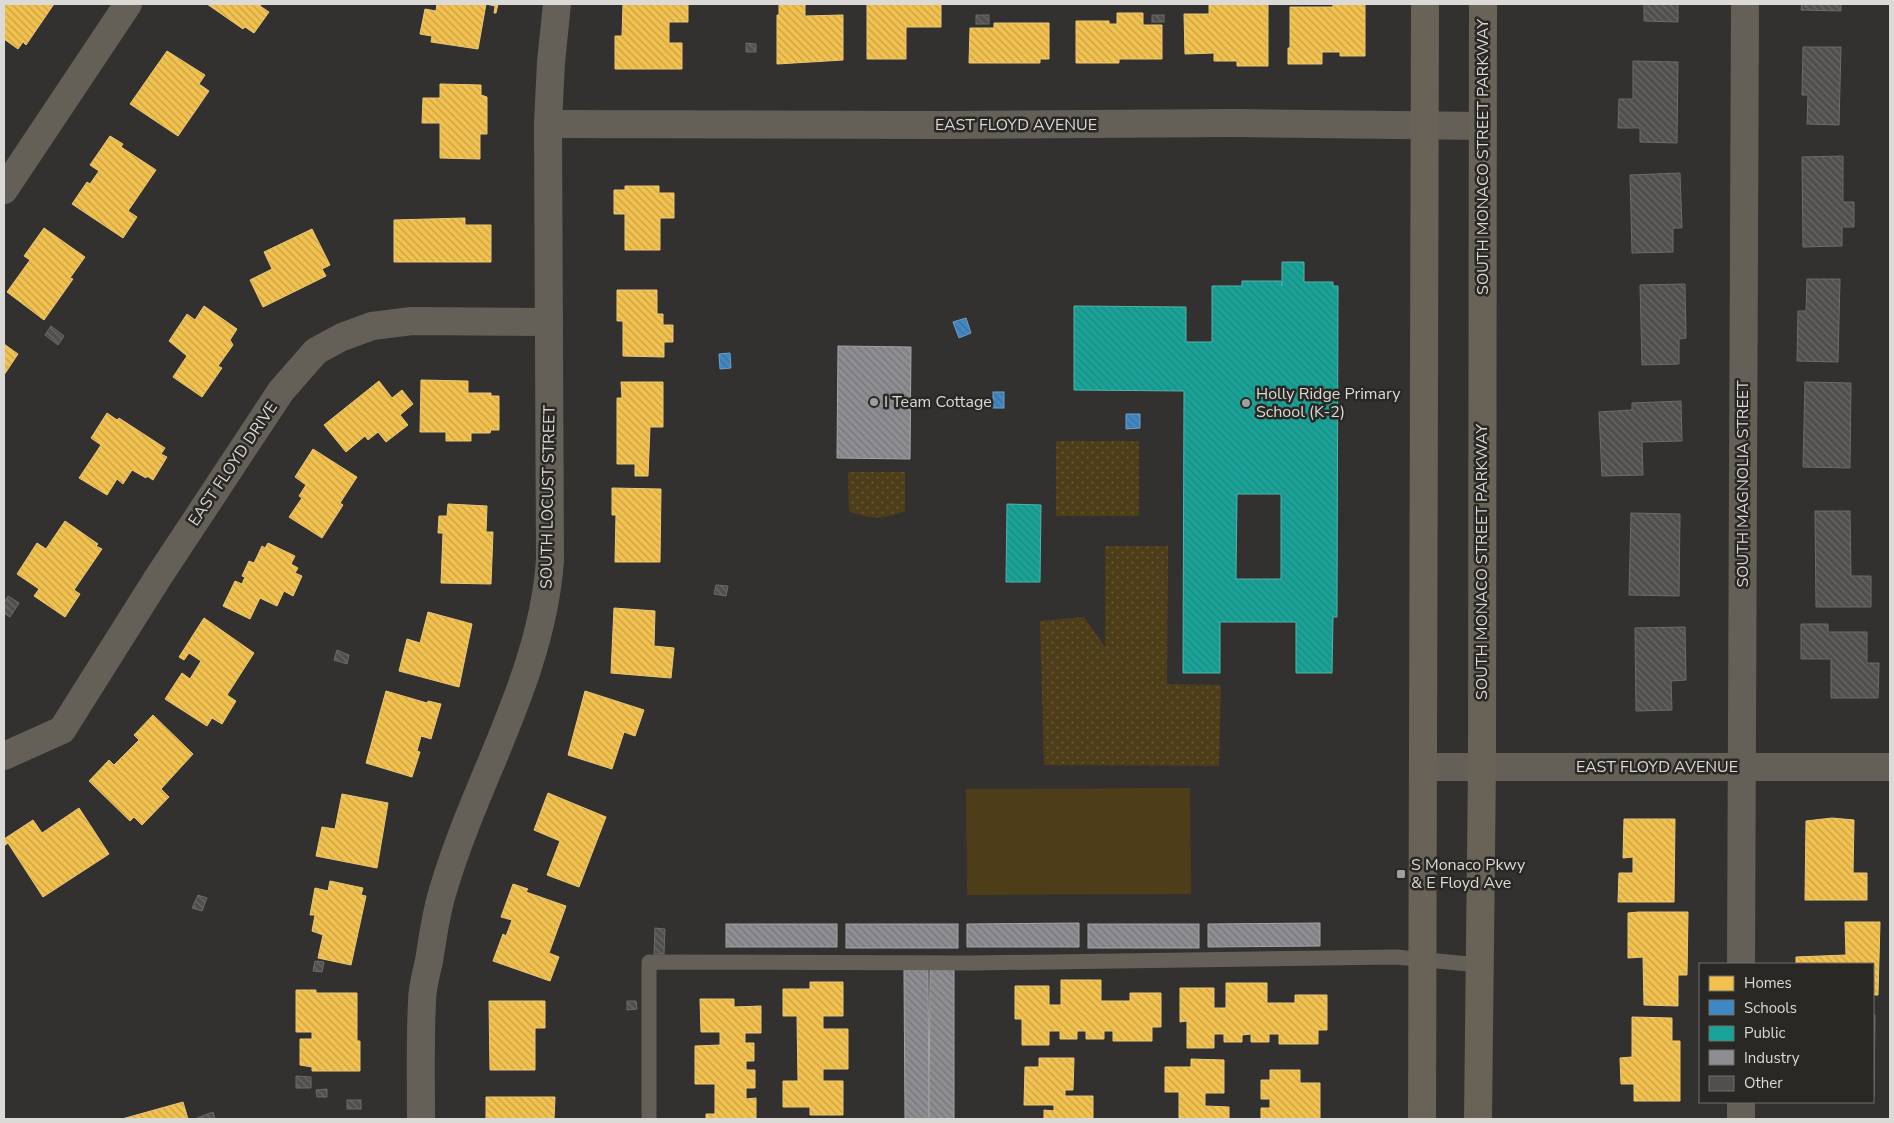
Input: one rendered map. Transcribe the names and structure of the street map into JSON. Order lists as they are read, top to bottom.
{
  "streets": {
    "main road": ["SOUTH MONACO STREET PARKWAY"],
    "street": [
      "EAST FLOYD AVENUE",
      "EAST FLOYD DRIVE",
      "SOUTH MAGNOLIA STREET",
      "SOUTH LOCUST STREET"
    ]
  },
  "crossings": [
    ["EAST FLOYD AVENUE", "SOUTH MONACO STREET PARKWAY"],
    ["EAST FLOYD AVENUE", "SOUTH MAGNOLIA STREET"],
    ["EAST FLOYD AVENUE", "SOUTH LOCUST STREET"],
    ["EAST FLOYD DRIVE", "SOUTH LOCUST STREET"]
  ],
  "places": {
    "other": ["I Team Cottage", "Holly Ridge Primary School (K-2)"],
    "transit": ["S Monaco Pkwy & E Floyd Ave"]
  },
  "legend": [
    "Homes",
    "Schools",
    "Public",
    "Industry",
    "Other"
  ]
}
